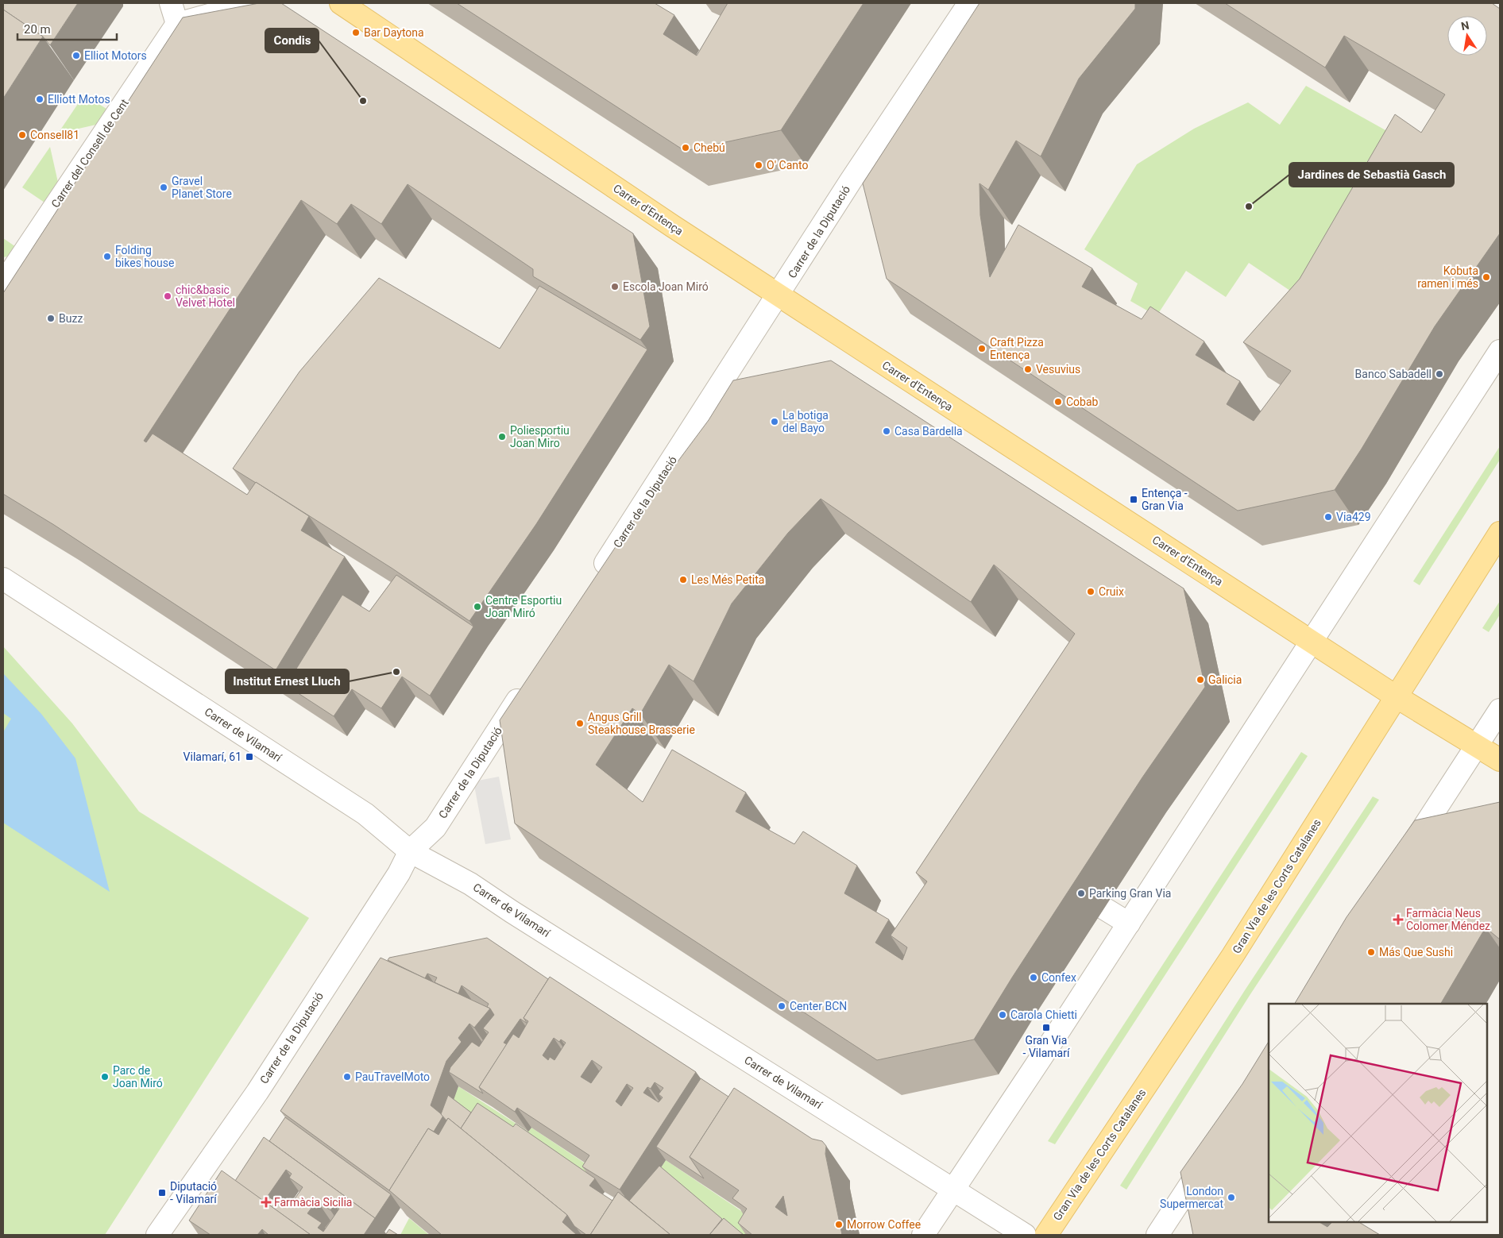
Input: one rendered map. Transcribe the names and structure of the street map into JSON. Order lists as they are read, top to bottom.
{
  "streets": {
    "main road": ["Carrer d'Entença", "Gran Via de les Corts Catalanes"],
    "street": ["Carrer del Consell de Cent", "Carrer de la Diputació", "Carrer de Vilamarí"]
  },
  "crossings": [
    ["Carrer d'Entença", "Carrer de la Diputació"],
    ["Carrer d'Entença", "Gran Via de les Corts Catalanes"],
    ["Carrer de la Diputació", "Carrer de Vilamarí"]
  ],
  "places": {
    "other": [
      "Bar Daytona",
      "Elliot Motors",
      "Elliott Motos",
      "Condis",
      "Consell81",
      "Chebú",
      "O' Canto",
      "Gravel Planet Store",
      "Jardines de Sebastià Gasch",
      "Folding bikes house",
      "Kobuta ramen i més",
      "Escola Joan Miró",
      "chic&basic Velvet Hotel",
      "Buzz",
      "Craft Pizza Entença",
      "Vesuvius",
      "Banco Sabadell",
      "Cobab",
      "La botiga del Bayo",
      "Casa Bardella",
      "Poliesportiu Joan Miro",
      "Via429",
      "Les Més Petita",
      "Cruix",
      "Centre Esportiu Joan Miró",
      "Institut Ernest Lluch",
      "Galicia",
      "Angus Grill Steakhouse Brasserie",
      "Parking Gran Via",
      "Más Que Sushi",
      "Confex",
      "Center BCN",
      "Carola Chietti",
      "Parc de Joan Miró",
      "PauTravelMoto",
      "London Supermercat",
      "Morrow Coffee"
    ],
    "transit": [
      "Entença - Gran Via",
      "Vilamarí, 61",
      "Gran Via - Vilamarí",
      "Diputació - Vilamarí"
    ],
    "health": ["Farmàcia Neus Colomer Méndez", "Farmàcia Sicilia"]
  },
  "scale_bar": "20 m",
  "north": "top"
}
